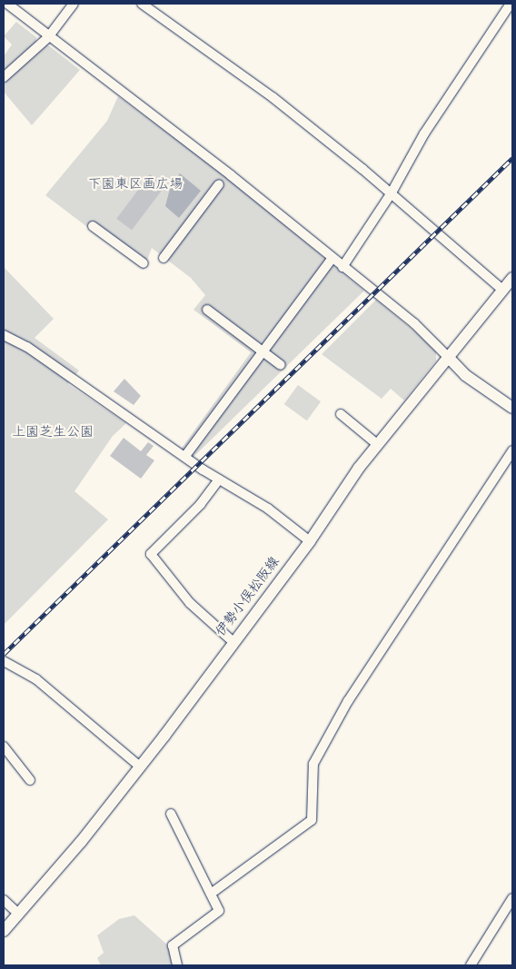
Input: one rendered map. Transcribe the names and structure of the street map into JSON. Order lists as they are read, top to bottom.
{
  "streets": {
    "main road": ["伊勢小俣松阪線"]
  },
  "parks": ["下園東区画広場", "上園芝生公園"]
}
